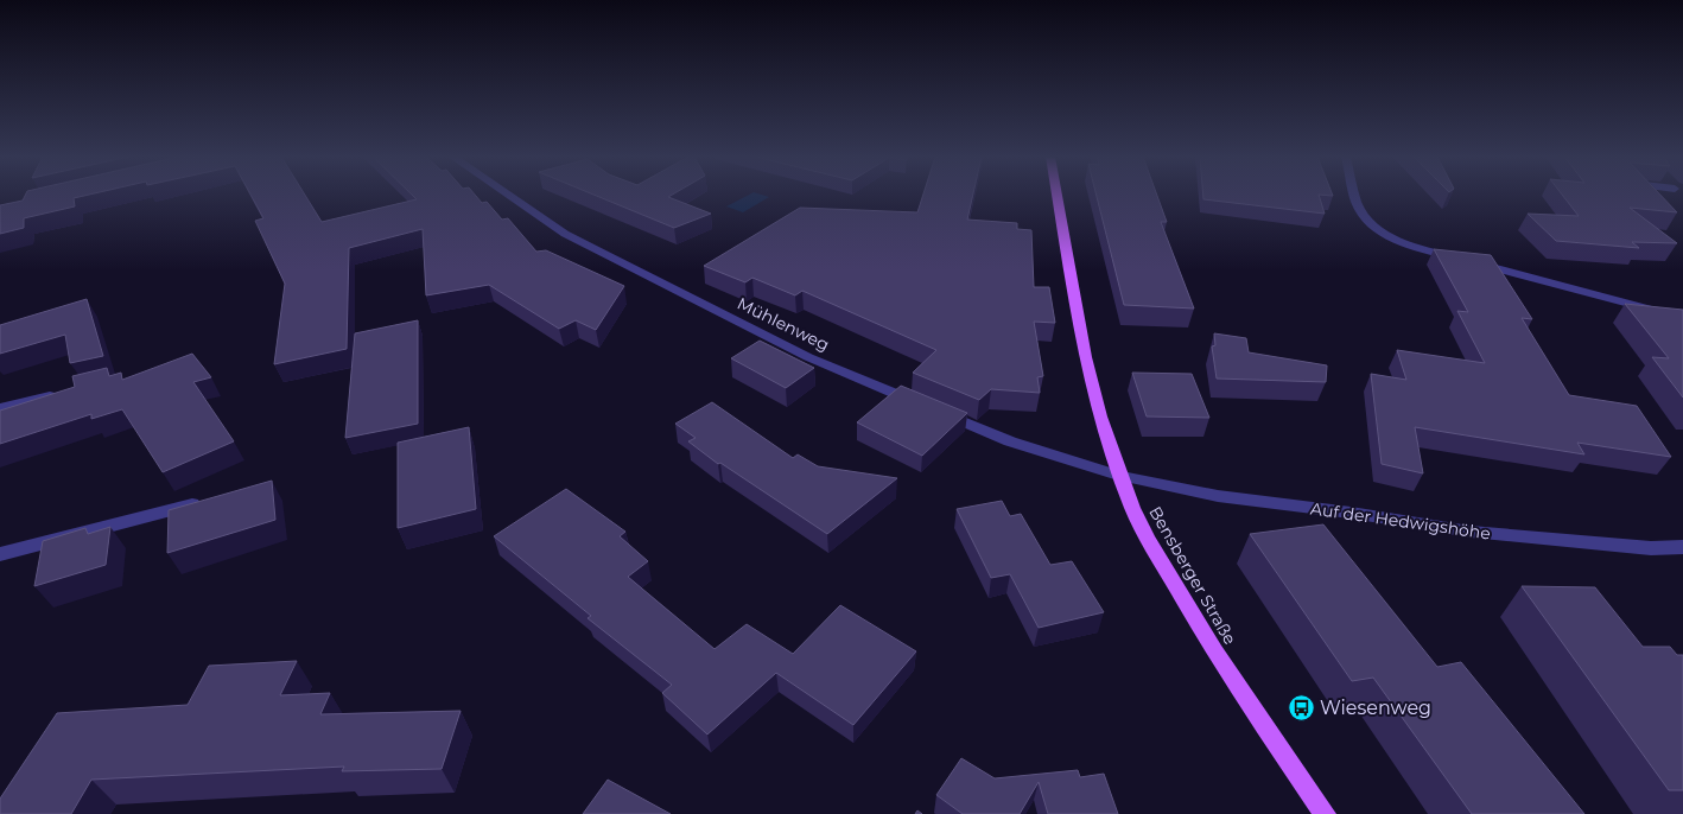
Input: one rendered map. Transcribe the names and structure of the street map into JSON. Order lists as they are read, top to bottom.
{
  "streets": {
    "main road": ["Bensberger Straße"],
    "street": ["Mühlenweg", "Auf der Hedwigshöhe"]
  },
  "crossings": [
    ["Mühlenweg", "Auf der Hedwigshöhe"],
    ["Mühlenweg", "Bensberger Straße"],
    ["Auf der Hedwigshöhe", "Bensberger Straße"]
  ],
  "places": {
    "bus stop": ["Wiesenweg"]
  }
}
